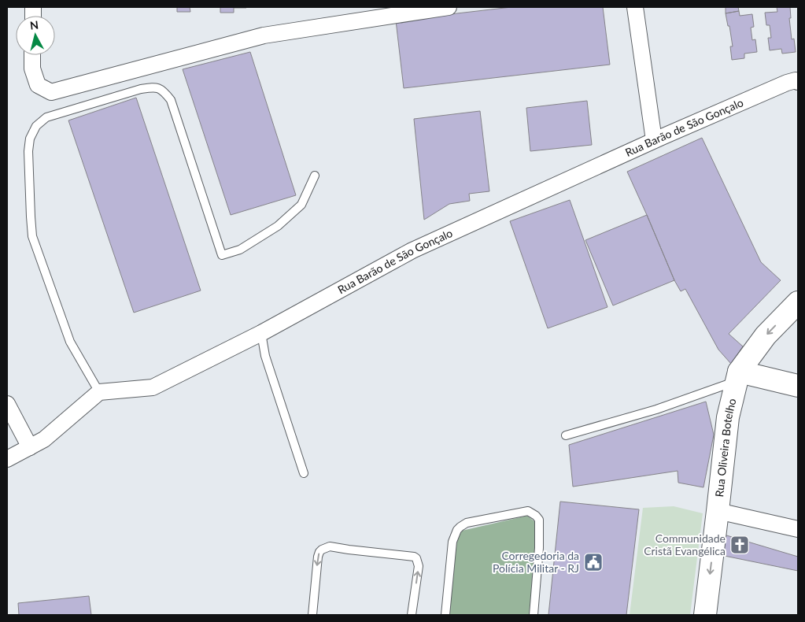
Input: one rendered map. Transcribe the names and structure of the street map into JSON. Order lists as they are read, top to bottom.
{
  "streets": {
    "main road": ["Rua Oliveira Botelho"],
    "street": ["Rua Barão de São Gonçalo"]
  },
  "one_way": ["Rua Oliveira Botelho"],
  "places": {
    "church": ["Communidade Cristã Evangélica"],
    "public building": ["Corregedoria da Polícia Militar - RJ"]
  },
  "north": "top"
}
